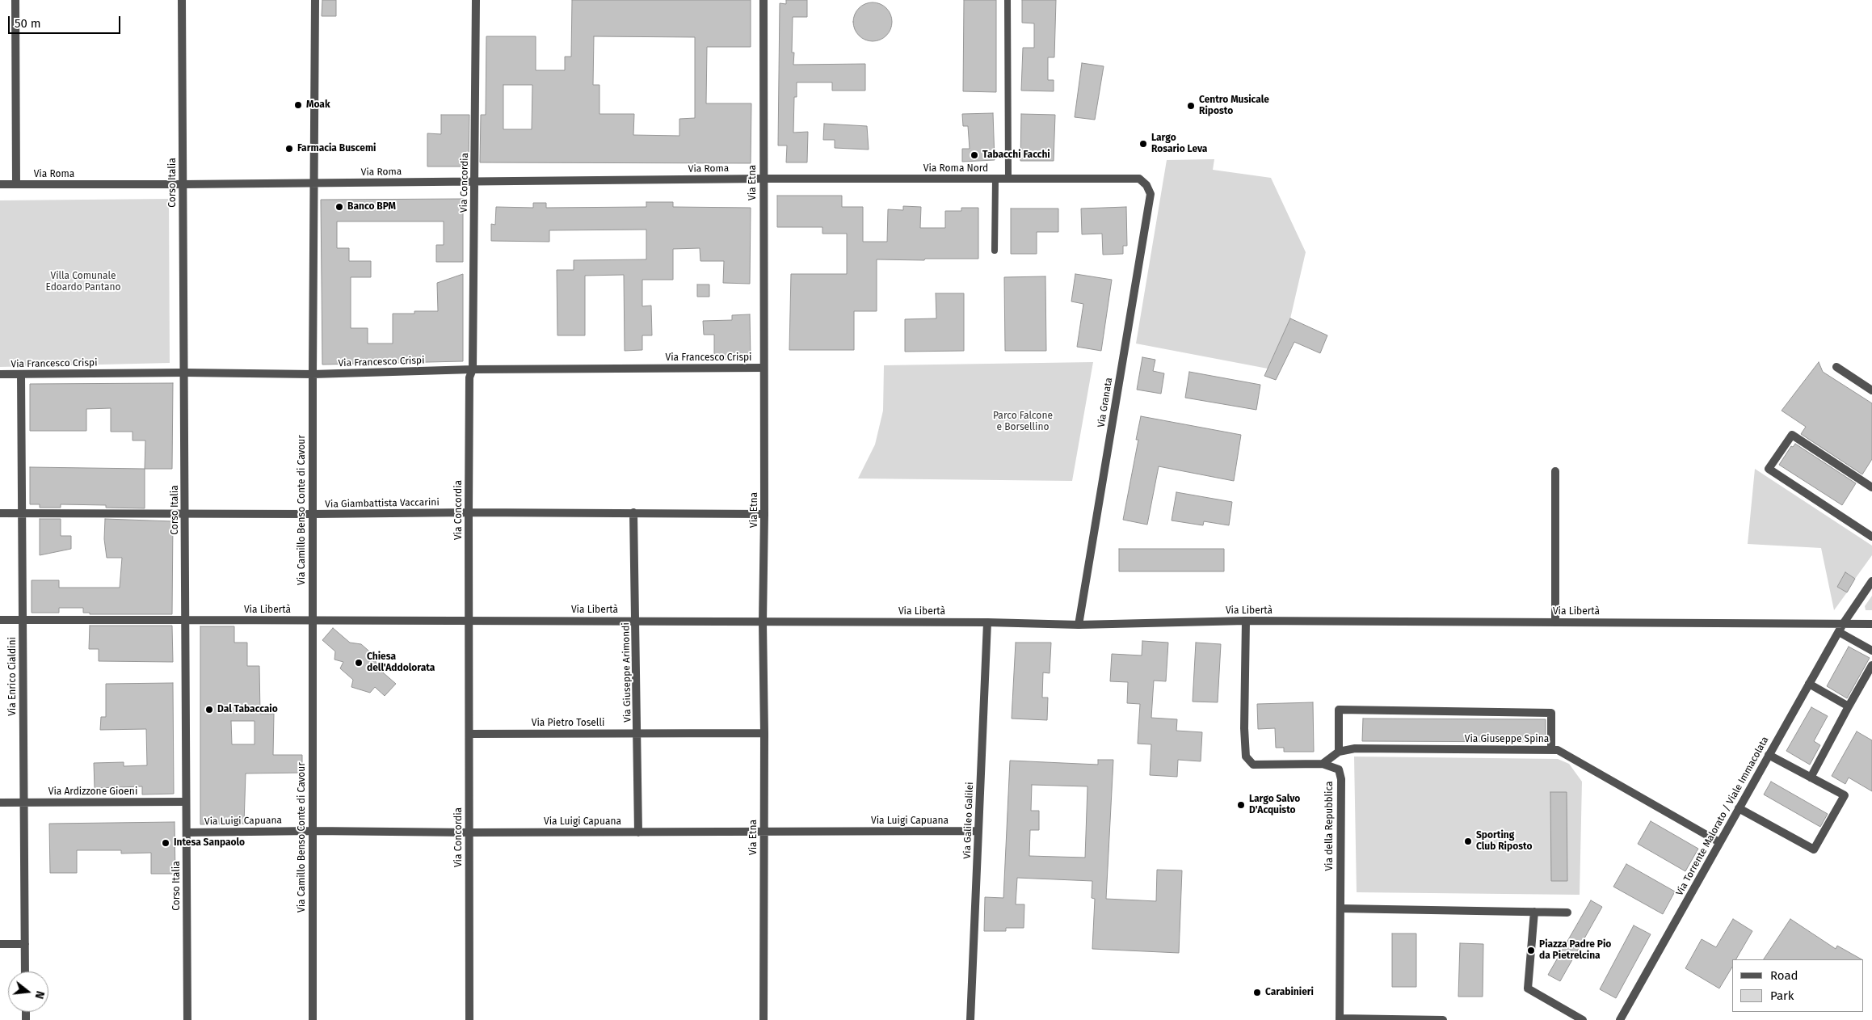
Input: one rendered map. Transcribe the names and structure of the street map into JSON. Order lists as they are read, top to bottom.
{
  "streets": {
    "street": [
      "Via Roma",
      "Via Roma Nord",
      "Corso Italia",
      "Via Concordia",
      "Via Etna",
      "Via Francesco Crispi",
      "Via Granata",
      "Via Giambattista Vaccarini",
      "Via Camillo Benso Conte di Cavour",
      "Via Libertà",
      "Via Giuseppe Arimondi",
      "Via Enrico Cialdini",
      "Via Pietro Toselli",
      "Via Giuseppe Spina",
      "Via Ardizzone Gioeni",
      "Via Torrente Malorato / Viale Immacolata",
      "Via Galileo Galilei",
      "Via Luigi Capuana",
      "Via della Repubblica"
    ]
  },
  "crossings": [
    ["Via Roma", "Via Roma Nord"],
    ["Via Roma", "Corso Italia"],
    ["Via Roma", "Via Concordia"],
    ["Via Roma", "Via Etna"],
    ["Via Roma", "Via Camillo Benso Conte di Cavour"],
    ["Via Roma Nord", "Via Etna"],
    ["Via Roma Nord", "Via Granata"],
    ["Corso Italia", "Via Francesco Crispi"],
    ["Corso Italia", "Via Giambattista Vaccarini"],
    ["Corso Italia", "Via Libertà"],
    ["Corso Italia", "Via Ardizzone Gioeni"],
    ["Corso Italia", "Via Luigi Capuana"],
    ["Via Concordia", "Via Francesco Crispi"],
    ["Via Concordia", "Via Giambattista Vaccarini"],
    ["Via Concordia", "Via Libertà"],
    ["Via Concordia", "Via Pietro Toselli"],
    ["Via Concordia", "Via Luigi Capuana"],
    ["Via Etna", "Via Francesco Crispi"],
    ["Via Etna", "Via Giambattista Vaccarini"],
    ["Via Etna", "Via Libertà"],
    ["Via Etna", "Via Pietro Toselli"],
    ["Via Etna", "Via Luigi Capuana"],
    ["Via Francesco Crispi", "Via Camillo Benso Conte di Cavour"],
    ["Via Francesco Crispi", "Via Enrico Cialdini"],
    ["Via Granata", "Via Libertà"],
    ["Via Giambattista Vaccarini", "Via Camillo Benso Conte di Cavour"],
    ["Via Giambattista Vaccarini", "Via Giuseppe Arimondi"],
    ["Via Giambattista Vaccarini", "Via Enrico Cialdini"],
    ["Via Camillo Benso Conte di Cavour", "Via Libertà"],
    ["Via Camillo Benso Conte di Cavour", "Via Luigi Capuana"],
    ["Via Libertà", "Via Giuseppe Arimondi"],
    ["Via Libertà", "Via Enrico Cialdini"],
    ["Via Libertà", "Via Torrente Malorato / Viale Immacolata"],
    ["Via Libertà", "Via Galileo Galilei"],
    ["Via Libertà", "Via della Repubblica"],
    ["Via Giuseppe Arimondi", "Via Pietro Toselli"],
    ["Via Giuseppe Arimondi", "Via Luigi Capuana"],
    ["Via Enrico Cialdini", "Via Ardizzone Gioeni"],
    ["Via Giuseppe Spina", "Via Torrente Malorato / Viale Immacolata"],
    ["Via Giuseppe Spina", "Via della Repubblica"],
    ["Via Galileo Galilei", "Via Luigi Capuana"]
  ],
  "parks": ["Villa Comunale Edoardo Pantano", "Parco Falcone e Borsellino"],
  "places": [
    "Moak",
    "Centro Musicale Riposto",
    "Largo Rosario Leva",
    "Farmacia Buscemi",
    "Tabacchi Facchi",
    "Banco BPM",
    "Chiesa dell'Addolorata",
    "Dal Tabaccaio",
    "Largo Salvo D'Acquisto",
    "Sporting Club Riposto",
    "Intesa Sanpaolo",
    "Piazza Padre Pio da Pietrelcina",
    "Carabinieri"
  ],
  "legend": ["Road", "Park"],
  "scale_bar": "50 m",
  "north": "right"
}
